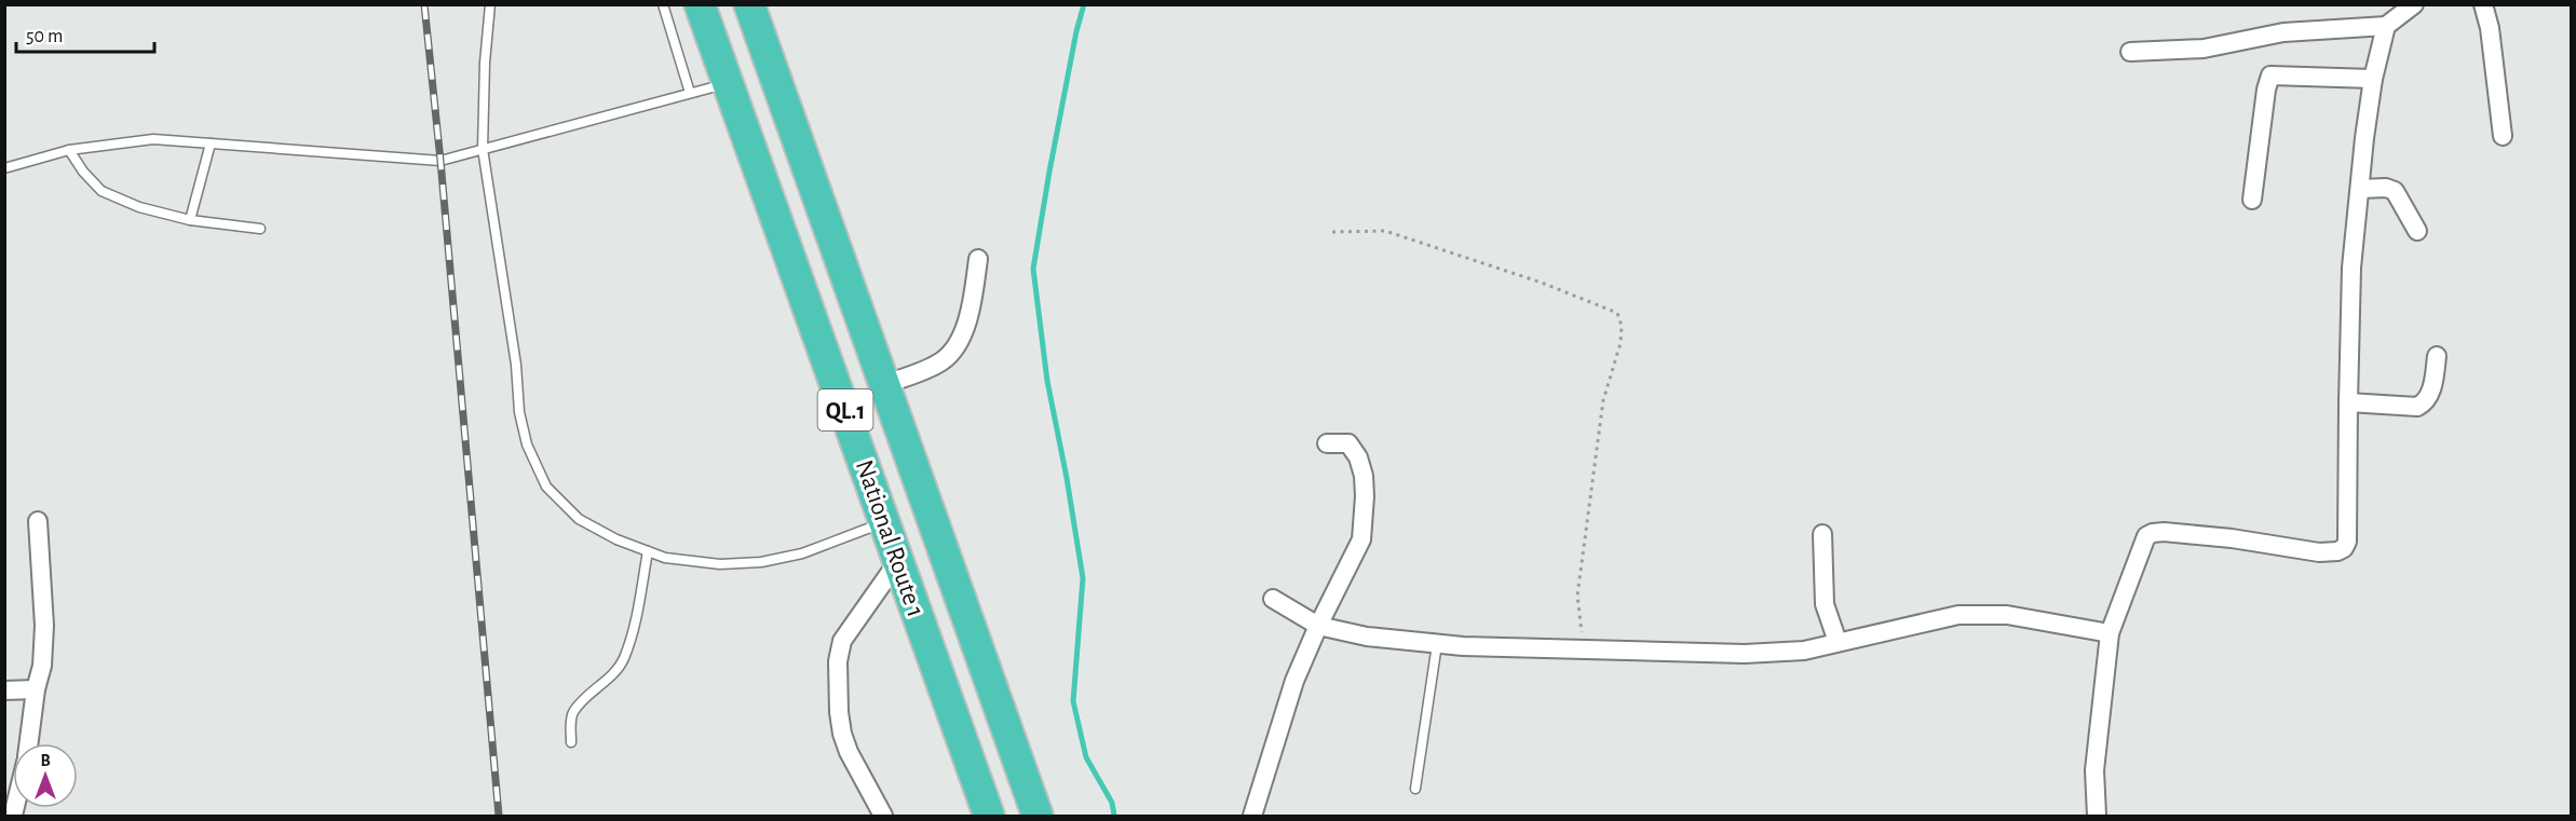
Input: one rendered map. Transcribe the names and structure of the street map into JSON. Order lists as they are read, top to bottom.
{
  "streets": {
    "highway": ["QL.1", "National Route 1"]
  },
  "scale_bar": "50 m",
  "north": "top"
}
